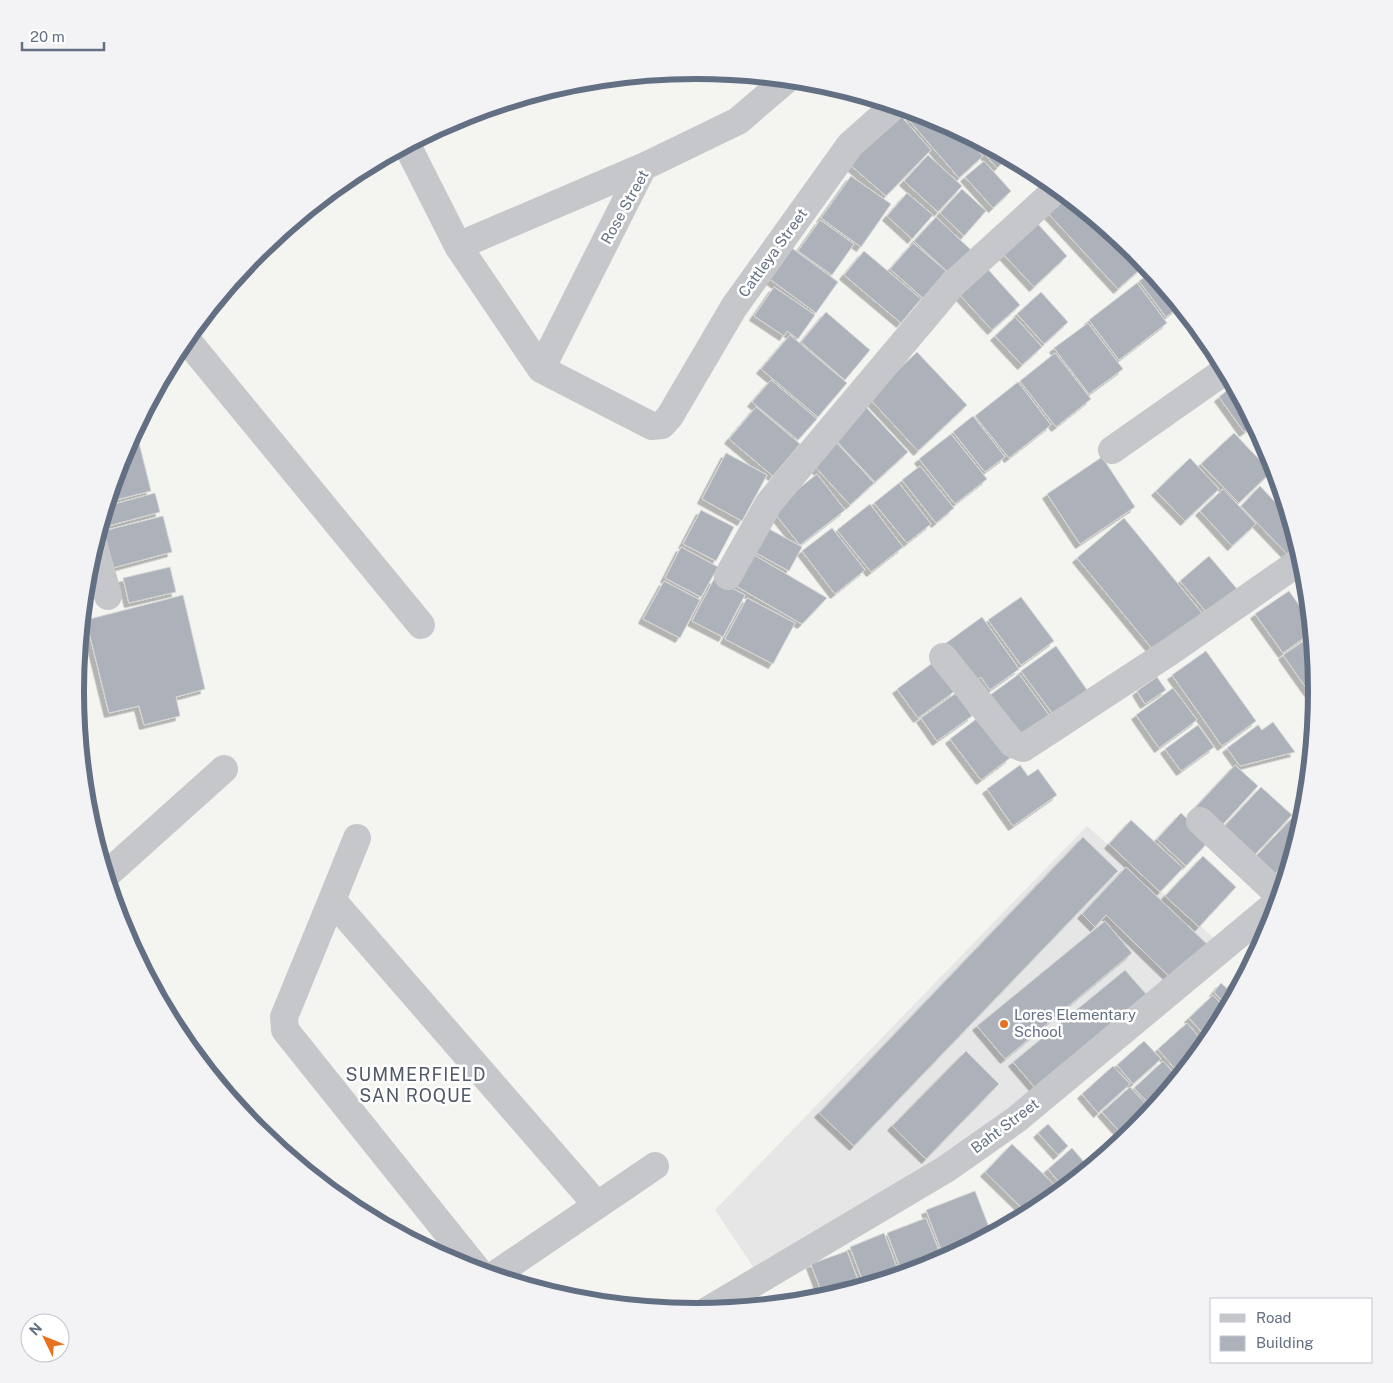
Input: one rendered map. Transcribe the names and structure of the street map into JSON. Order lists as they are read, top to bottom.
{
  "streets": {
    "street": ["Rose Street", "Cattleya Street", "Baht Street"]
  },
  "crossings": [
    ["Rose Street", "Cattleya Street"]
  ],
  "districts": ["SUMMERFIELD SAN ROQUE"],
  "places": ["Lores Elementary School"],
  "legend": ["Road", "Building"],
  "scale_bar": "20 m",
  "north": "top left"
}
